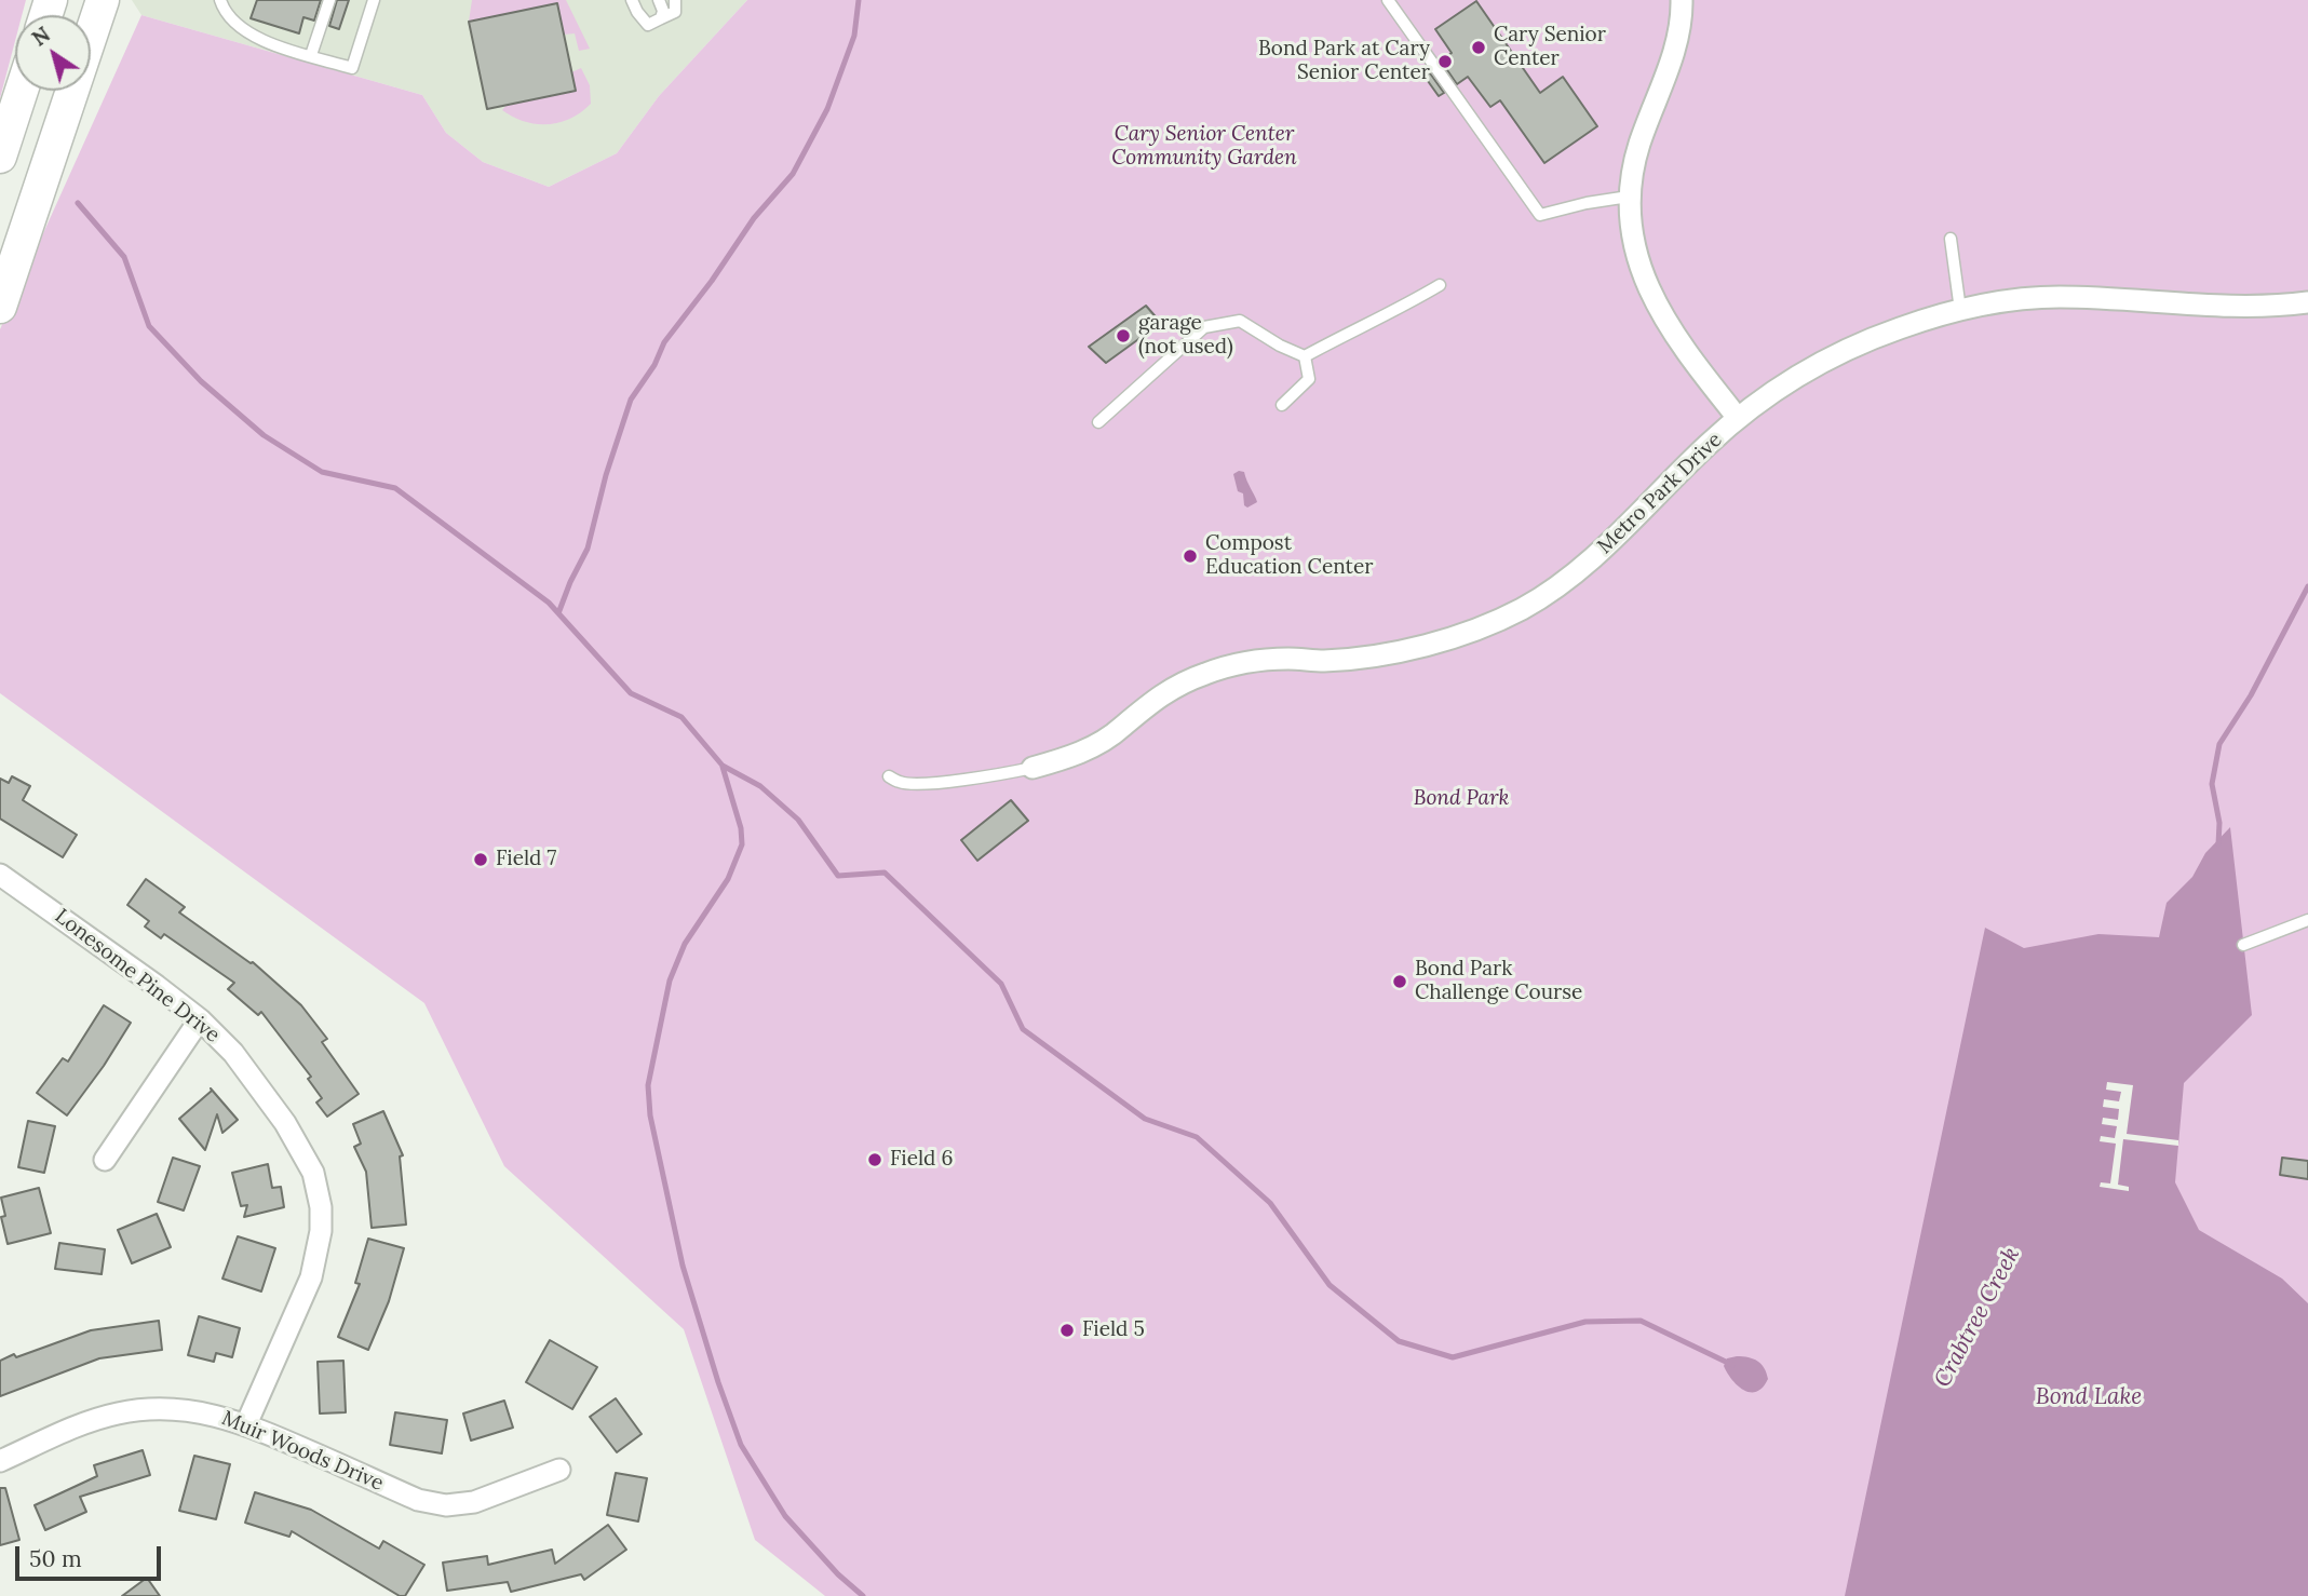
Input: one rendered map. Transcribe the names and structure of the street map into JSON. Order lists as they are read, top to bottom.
{
  "streets": {
    "street": ["Metro Park Drive", "Lonesome Pine Drive", "Muir Woods Drive"]
  },
  "crossings": [
    ["Lonesome Pine Drive", "Muir Woods Drive"]
  ],
  "water": ["Crabtree Creek", "Bond Lake"],
  "parks": ["Cary Senior Center Community Garden", "Bond Park"],
  "places": [
    "Cary Senior Center",
    "Bond Park at Cary Senior Center",
    "garage (not used)",
    "Compost Education Center",
    "Field 7",
    "Bond Park Challenge Course",
    "Field 6",
    "Field 5"
  ],
  "scale_bar": "50 m",
  "north": "top left"
}
